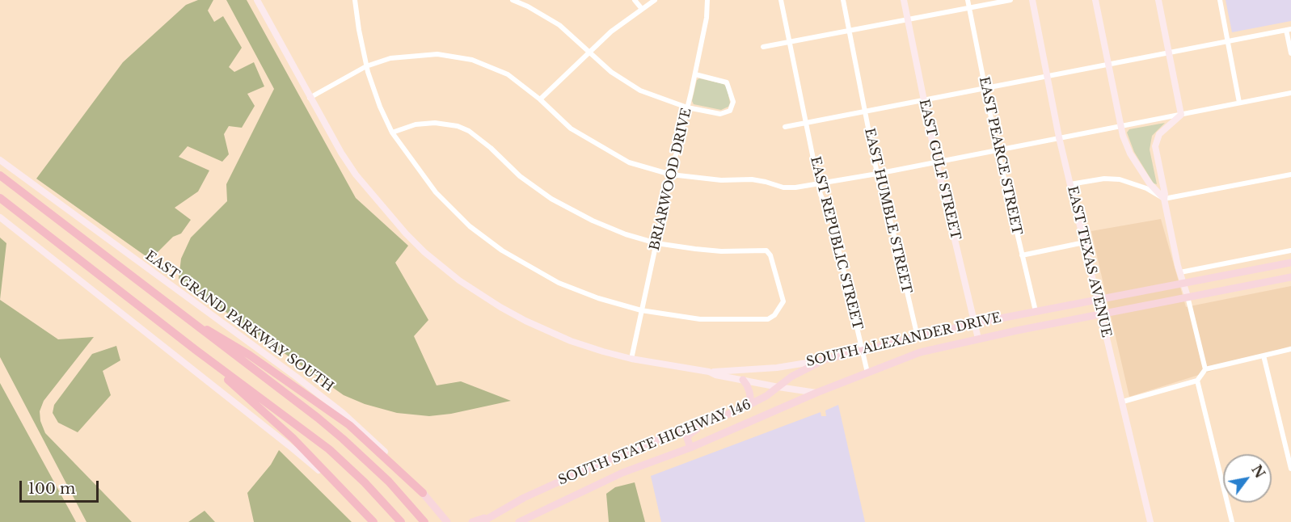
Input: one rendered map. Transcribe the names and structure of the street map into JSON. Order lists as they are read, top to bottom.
{
  "streets": {
    "highway": ["EAST GRAND PARKWAY SOUTH"],
    "main road": [
      "EAST GULF STREET",
      "EAST TEXAS AVENUE",
      "SOUTH ALEXANDER DRIVE",
      "SOUTH STATE HIGHWAY 146"
    ],
    "street": [
      "EAST PEARCE STREET",
      "BRIARWOOD DRIVE",
      "EAST HUMBLE STREET",
      "EAST REPUBLIC STREET"
    ]
  },
  "crossings": [
    ["EAST PEARCE STREET", "SOUTH ALEXANDER DRIVE"],
    ["EAST GULF STREET", "SOUTH ALEXANDER DRIVE"],
    ["BRIARWOOD DRIVE", "SOUTH ALEXANDER DRIVE"],
    ["EAST HUMBLE STREET", "SOUTH ALEXANDER DRIVE"],
    ["EAST REPUBLIC STREET", "SOUTH ALEXANDER DRIVE"],
    ["EAST TEXAS AVENUE", "SOUTH ALEXANDER DRIVE"],
    ["SOUTH ALEXANDER DRIVE", "SOUTH STATE HIGHWAY 146"]
  ],
  "scale_bar": "100 m",
  "north": "top right"
}
